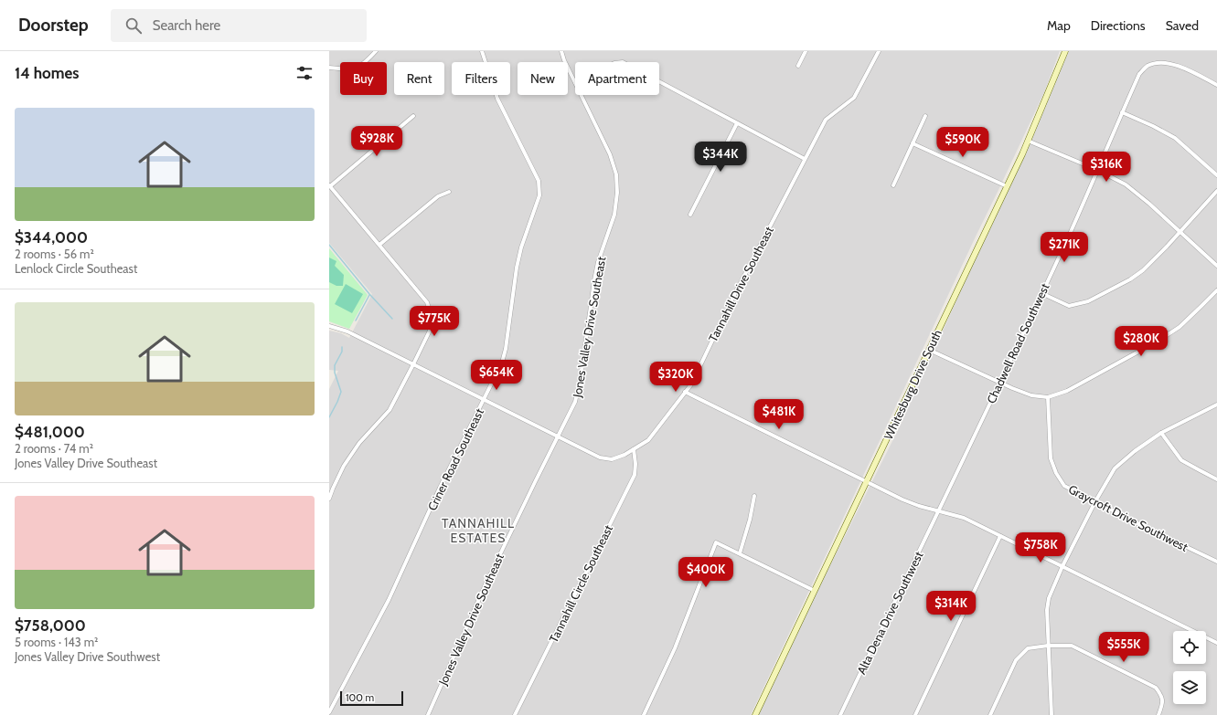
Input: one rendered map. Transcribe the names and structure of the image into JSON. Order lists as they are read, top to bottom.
{
  "streets": {
    "main road": ["Whitesburg Drive South"],
    "street": [
      "Tannahill Drive Southeast",
      "Jones Valley Drive Southeast",
      "Chadwell Road Southwest",
      "Criner Road Southeast",
      "Graycroft Drive Southwest",
      "Tannahill Circle Southeast",
      "Alta Dena Drive Southwest"
    ]
  },
  "crossings": [
    ["Tannahill Drive Southeast", "Jones Valley Drive Southeast"],
    ["Tannahill Drive Southeast", "Criner Road Southeast"],
    ["Tannahill Drive Southeast", "Tannahill Circle Southeast"],
    ["Chadwell Road Southwest", "Alta Dena Drive Southwest"]
  ],
  "districts": ["TANNAHILL ESTATES"],
  "scale_bar": "100 m",
  "page": {
    "header": "Doorstep",
    "search": "Search here",
    "nav": ["Map", "Directions", "Saved"],
    "heading": "14 homes",
    "chip": [
      "Buy",
      "Rent",
      "Filters",
      "New",
      "Apartment"
    ],
    "list": [
      {
        "name": "$344,000",
        "note": "2 rooms · 56 m² · Lenlock Circle Southeast"
      },
      {
        "name": "$481,000",
        "note": "2 rooms · 74 m² · Jones Valley Drive Southeast"
      },
      {
        "name": "$758,000",
        "note": "5 rooms · 143 m² · Jones Valley Drive Southwest"
      }
    ],
    "price": [
      "$928K",
      "$590K",
      "$344K",
      "$316K",
      "$271K",
      "$775K",
      "$280K",
      "$654K",
      "$320K",
      "$481K",
      "$758K",
      "$400K",
      "$314K",
      "$555K"
    ],
    "scale": "100 m"
  }
}
